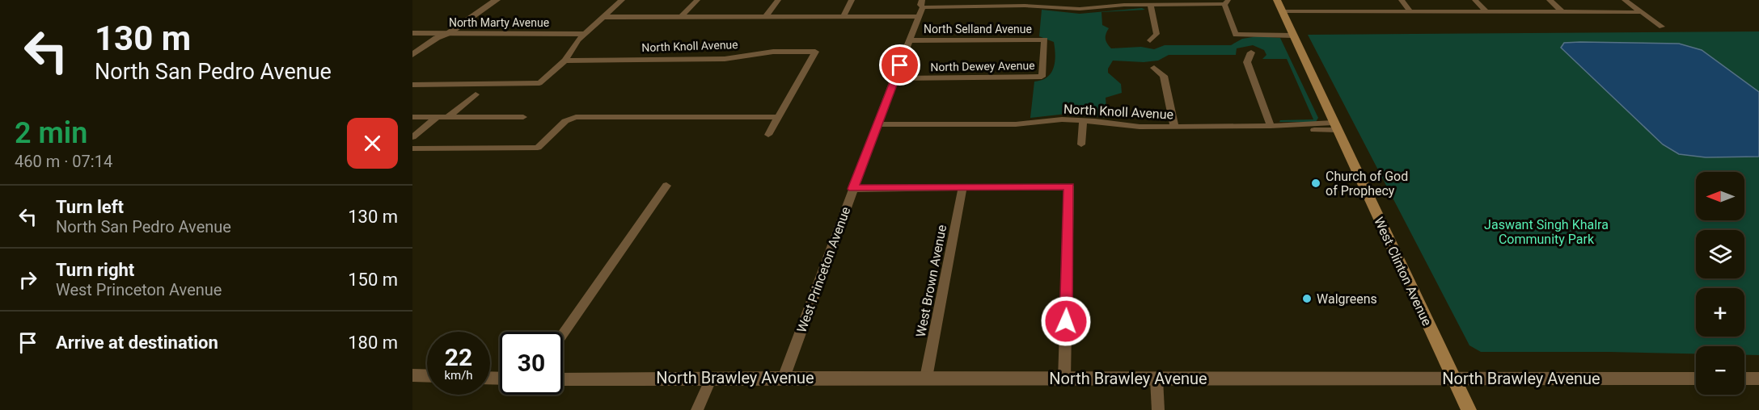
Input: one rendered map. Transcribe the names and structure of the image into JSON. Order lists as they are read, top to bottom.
{
  "streets": {
    "main road": ["West Clinton Avenue"],
    "street": [
      "North Marty Avenue",
      "North Selland Avenue",
      "North Knoll Avenue",
      "North Dewey Avenue",
      "West Princeton Avenue",
      "West Brown Avenue",
      "North Brawley Avenue"
    ]
  },
  "crossings": [
    ["North Selland Avenue", "North Dewey Avenue"],
    ["North Selland Avenue", "West Princeton Avenue"],
    ["North Knoll Avenue", "West Princeton Avenue"],
    ["North Knoll Avenue", "West Clinton Avenue"],
    ["North Dewey Avenue", "West Princeton Avenue"],
    ["West Princeton Avenue", "North Brawley Avenue"],
    ["West Clinton Avenue", "North Brawley Avenue"],
    ["West Brown Avenue", "North Brawley Avenue"]
  ],
  "parks": ["Jaswant Singh Khalra Community Park"],
  "places": ["Church of God of Prophecy", "Walgreens"],
  "north": "left",
  "page": {
    "turn": ["130 m", "North San Pedro Avenue"],
    "heading": ["2 min", "460 m · 07:14"],
    "map_buttons": ["+", "−"],
    "list": [
      {
        "name": "Turn left",
        "note": "North San Pedro Avenue",
        "value": "130 m"
      },
      {
        "name": "Turn right",
        "note": "West Princeton Avenue",
        "value": "150 m"
      },
      {
        "name": "Arrive at destination",
        "value": "180 m"
      }
    ],
    "speed": "22 km/h",
    "limit": "30"
  }
}
